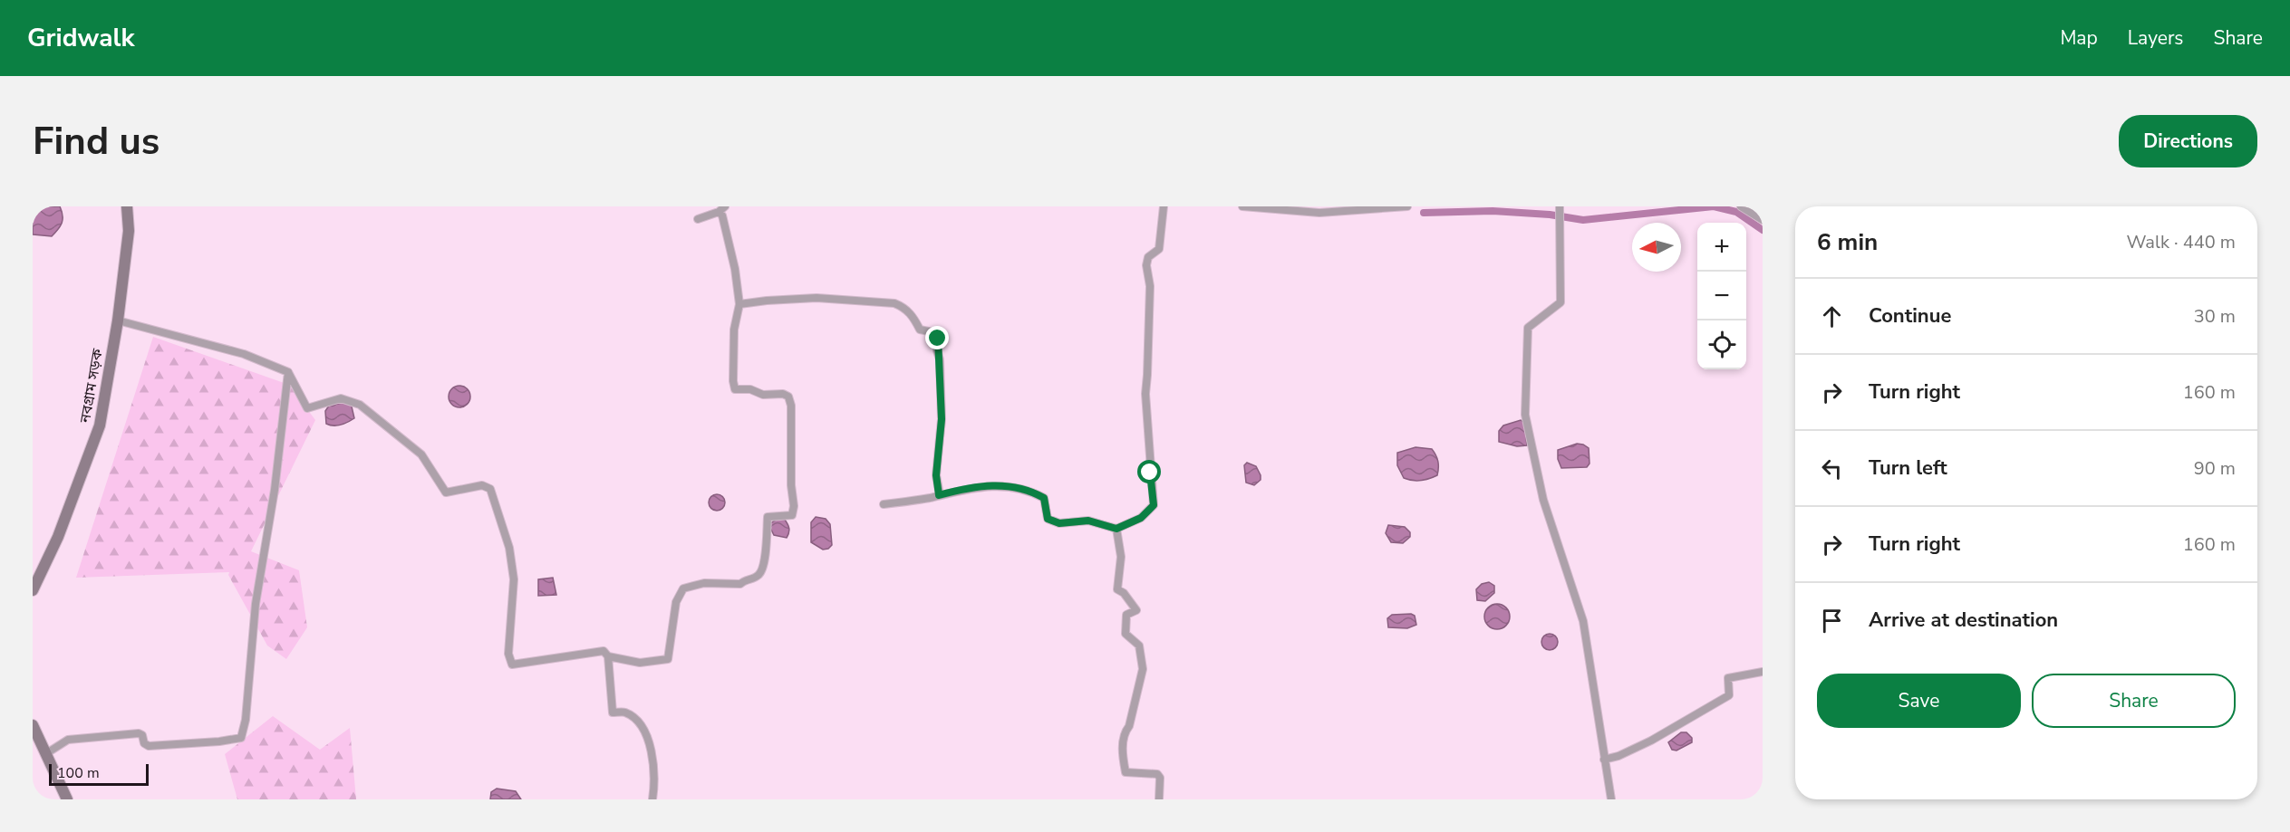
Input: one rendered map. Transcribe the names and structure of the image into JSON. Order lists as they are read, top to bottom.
{
  "streets": {
    "main road": ["নবগ্রাম সড়ক"]
  },
  "scale_bar": "100 m",
  "north": "left",
  "page": {
    "header": "Gridwalk",
    "nav": ["Map", "Layers", "Share"],
    "buttons": [
      "Directions",
      ["Save", "Share"]
    ],
    "title": "Find us",
    "heading": ["6 min", "Walk · 440 m"],
    "map_buttons": ["+", "−"],
    "list": [
      ["Continue", "30 m"],
      ["Turn right", "160 m"],
      ["Turn left", "90 m"],
      ["Turn right", "160 m"],
      "Arrive at destination"
    ],
    "scale": "100 m"
  }
}
